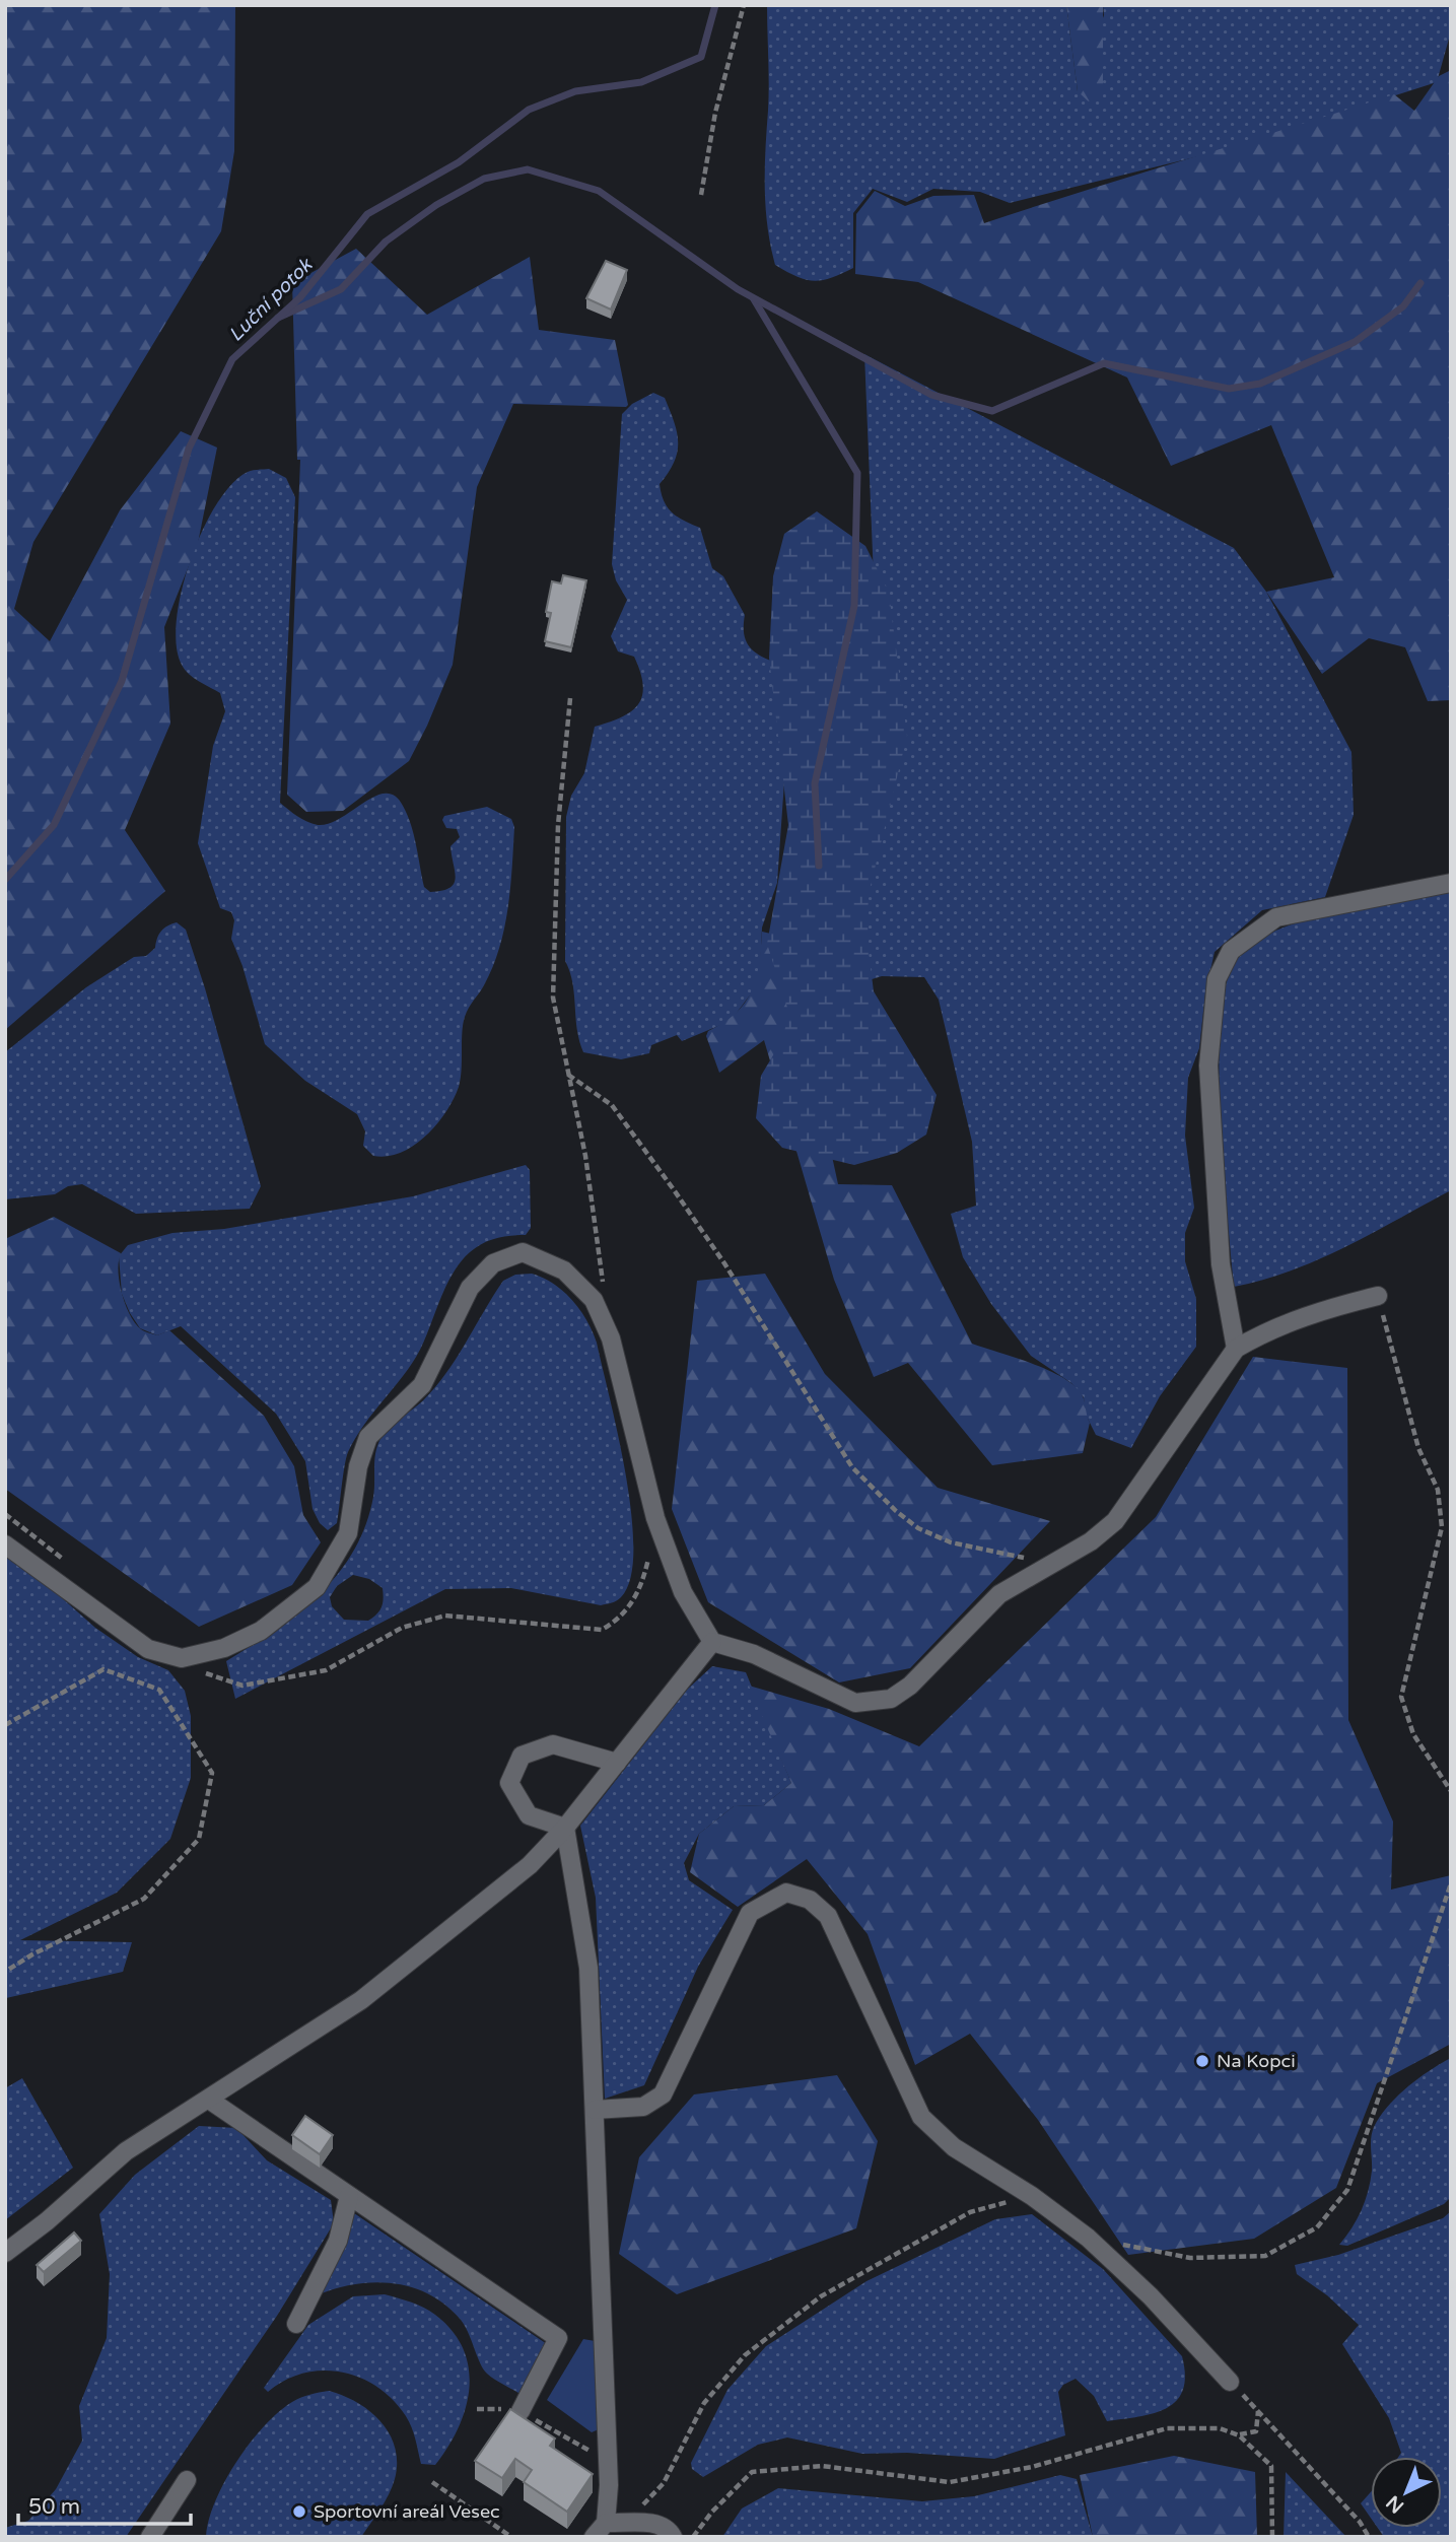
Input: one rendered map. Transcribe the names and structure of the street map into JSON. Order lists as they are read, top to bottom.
{
  "water": ["Luční potok"],
  "places": ["Na Kopci", "Sportovní areál Vesec"],
  "scale_bar": "50 m",
  "north": "bottom left"
}
